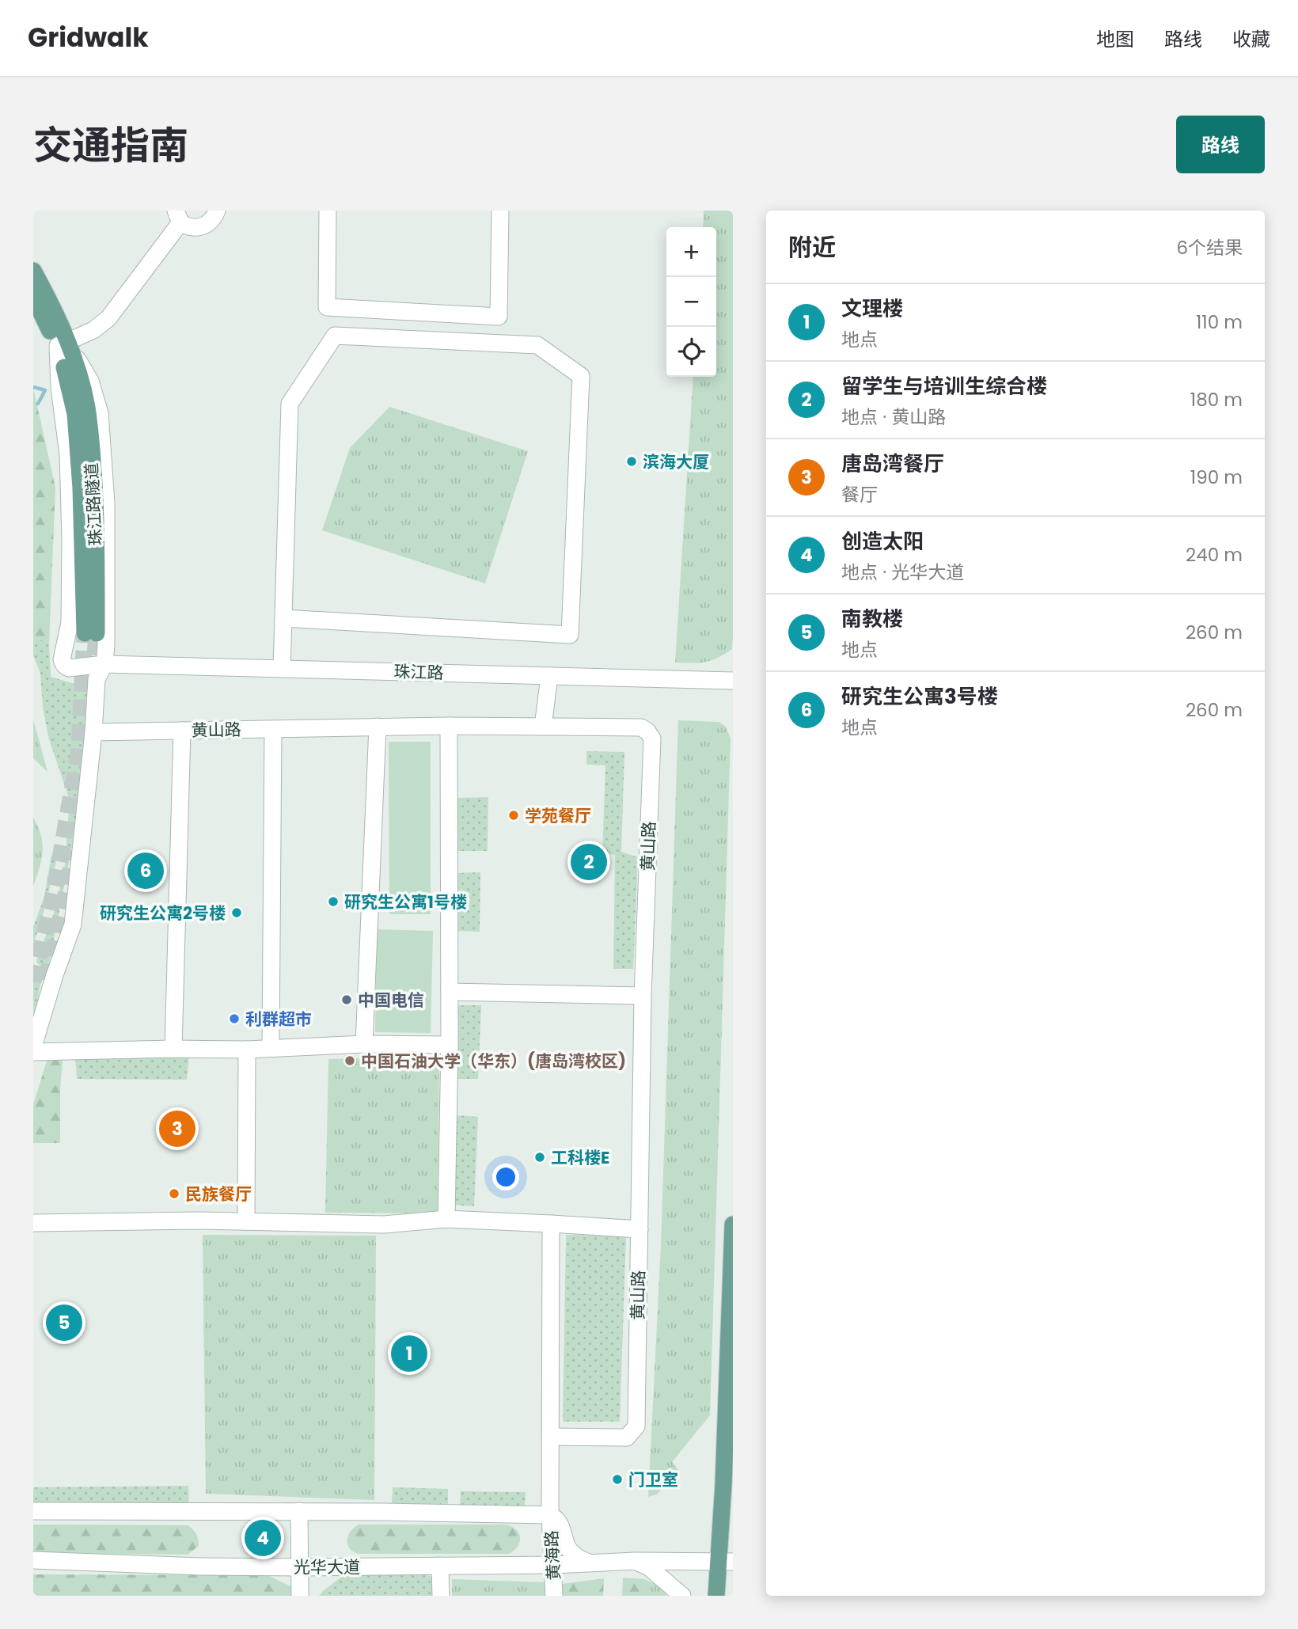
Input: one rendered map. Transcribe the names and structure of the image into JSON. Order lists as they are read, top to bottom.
{
  "streets": {
    "main road": ["珠江路隧道"],
    "street": [
      "珠江路",
      "黄山路",
      "黄海路",
      "光华大道"
    ]
  },
  "crossings": [
    ["珠江路隧道", "珠江路"],
    ["黄山路", "黄海路"],
    ["黄海路", "光华大道"]
  ],
  "places": [
    "滨海大厦",
    "学苑餐厅",
    "研究生公寓1号楼",
    "研究生公寓2号楼",
    "中国电信",
    "利群超市",
    "中国石油大学（华东）(唐岛湾校区)",
    "工科楼E",
    "民族餐厅",
    "门卫室"
  ],
  "page": {
    "header": "Gridwalk",
    "nav": ["地图", "路线", "收藏"],
    "title": "交通指南",
    "buttons": "路线",
    "heading": ["附近", "6个结果"],
    "map_buttons": ["+", "−"],
    "list": [
      {
        "mark": "1",
        "name": "文理楼",
        "note": "地点",
        "value": "110 m"
      },
      {
        "mark": "2",
        "name": "留学生与培训生综合楼",
        "note": "地点 · 黄山路",
        "value": "180 m"
      },
      {
        "mark": "3",
        "name": "唐岛湾餐厅",
        "note": "餐厅",
        "value": "190 m"
      },
      {
        "mark": "4",
        "name": "创造太阳",
        "note": "地点 · 光华大道",
        "value": "240 m"
      },
      {
        "mark": "5",
        "name": "南教楼",
        "note": "地点",
        "value": "260 m"
      },
      {
        "mark": "6",
        "name": "研究生公寓3号楼",
        "note": "地点",
        "value": "260 m"
      }
    ],
    "pins": [
      "2",
      "6",
      "3",
      "5",
      "1",
      "4"
    ]
  }
}
